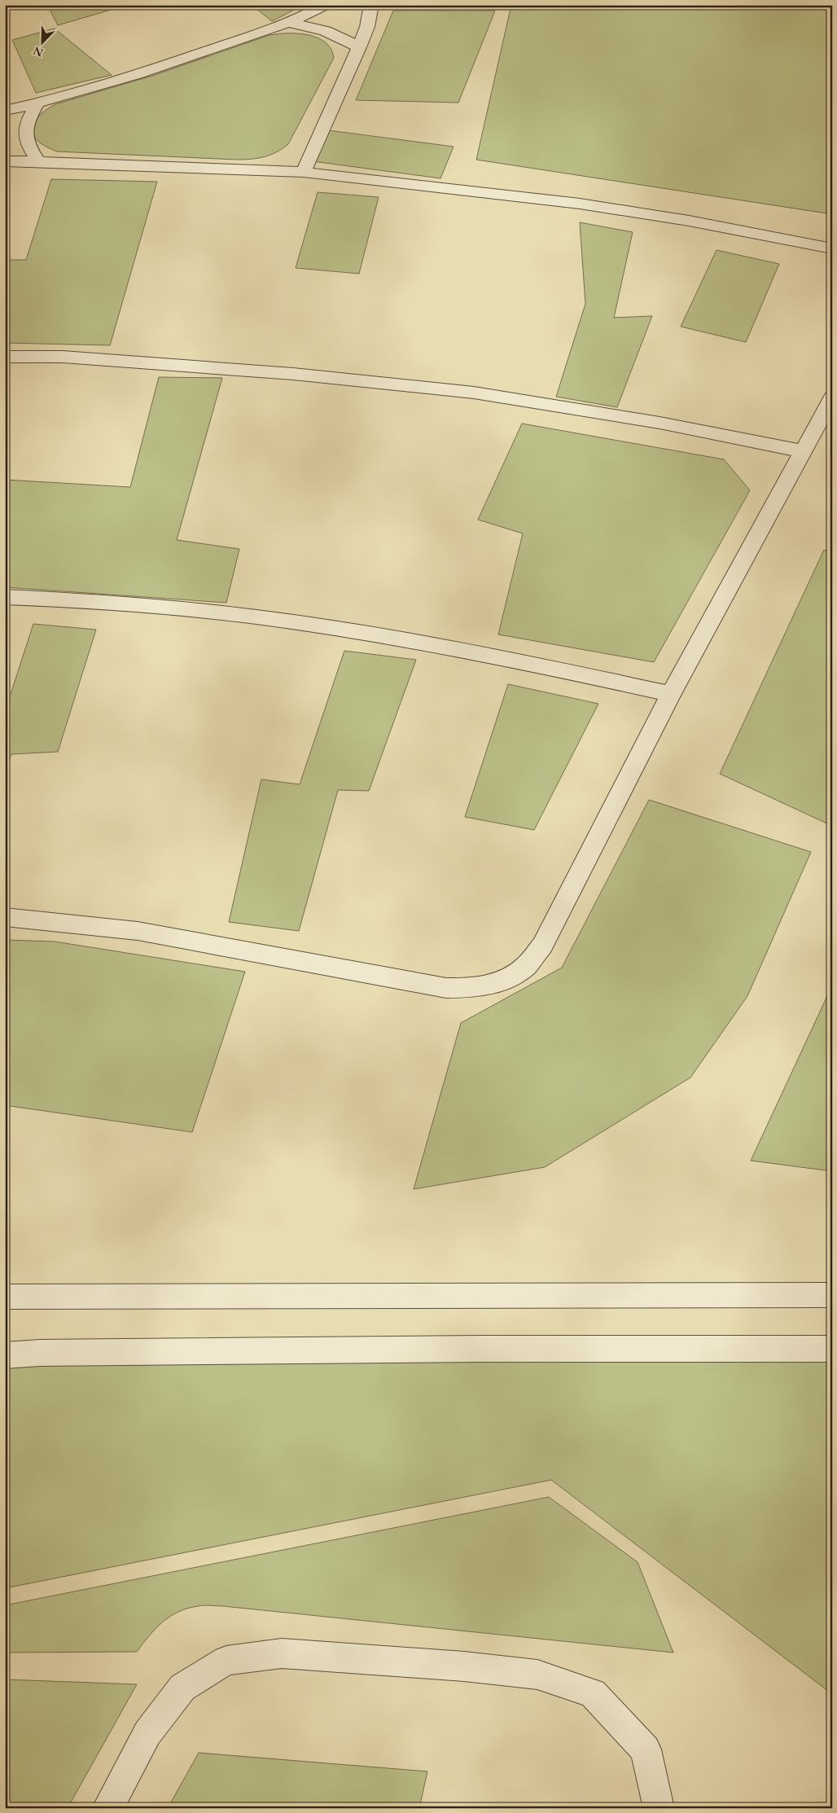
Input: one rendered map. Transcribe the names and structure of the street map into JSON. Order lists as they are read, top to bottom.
{
  "north": "bottom left"
}
